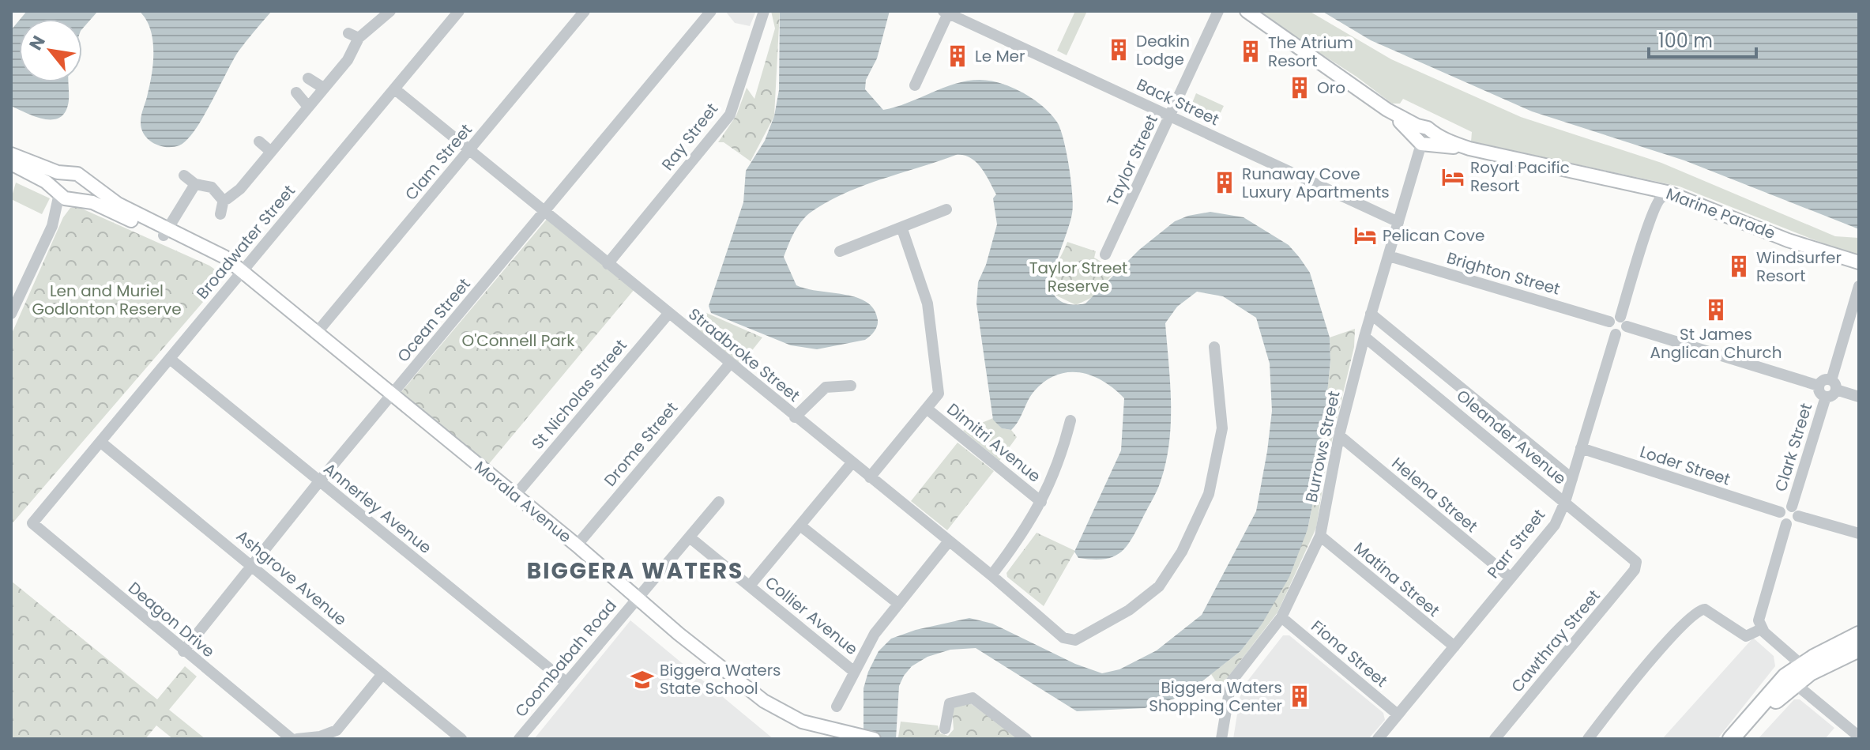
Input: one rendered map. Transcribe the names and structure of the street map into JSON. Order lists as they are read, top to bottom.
{
  "streets": {
    "main road": ["Marine Parade", "Morala Avenue"],
    "street": [
      "Back Street",
      "Ray Street",
      "Taylor Street",
      "Clam Street",
      "Broadwater Street",
      "Brighton Street",
      "Ocean Street",
      "Stradbroke Street",
      "St Nicholas Street",
      "Oleander Avenue",
      "Dimitri Avenue",
      "Drome Street",
      "Burrows Street",
      "Clark Street",
      "Loder Street",
      "Helena Street",
      "Annerley Avenue",
      "Parr Street",
      "Ashgrove Avenue",
      "Matina Street",
      "Collier Avenue",
      "Deagon Drive",
      "Cawthray Street",
      "Fiona Street",
      "Coombabah Road"
    ]
  },
  "crossings": [
    ["Back Street", "Taylor Street"],
    ["Back Street", "Burrows Street"],
    ["Ray Street", "Stradbroke Street"],
    ["Clam Street", "Stradbroke Street"],
    ["Clam Street", "Morala Avenue"],
    ["Marine Parade", "Burrows Street"],
    ["Broadwater Street", "Stradbroke Street"],
    ["Broadwater Street", "Morala Avenue"],
    ["Broadwater Street", "Annerley Avenue"],
    ["Broadwater Street", "Ashgrove Avenue"],
    ["Broadwater Street", "Deagon Drive"],
    ["Brighton Street", "Burrows Street"],
    ["Brighton Street", "Clark Street"],
    ["Brighton Street", "Parr Street"],
    ["Ocean Street", "Stradbroke Street"],
    ["Ocean Street", "Morala Avenue"],
    ["Ocean Street", "Annerley Avenue"],
    ["Ocean Street", "Ashgrove Avenue"],
    ["Ocean Street", "Deagon Drive"],
    ["Stradbroke Street", "St Nicholas Street"],
    ["Stradbroke Street", "Drome Street"],
    ["St Nicholas Street", "Morala Avenue"],
    ["Oleander Avenue", "Burrows Street"],
    ["Oleander Avenue", "Parr Street"],
    ["Oleander Avenue", "Cawthray Street"],
    ["Drome Street", "Morala Avenue"],
    ["Burrows Street", "Helena Street"],
    ["Burrows Street", "Matina Street"],
    ["Burrows Street", "Fiona Street"],
    ["Clark Street", "Loder Street"],
    ["Loder Street", "Parr Street"],
    ["Helena Street", "Parr Street"],
    ["Morala Avenue", "Coombabah Road"],
    ["Annerley Avenue", "Coombabah Road"],
    ["Parr Street", "Matina Street"],
    ["Parr Street", "Fiona Street"],
    ["Collier Avenue", "Coombabah Road"]
  ],
  "districts": ["BIGGERA WATERS"],
  "parks": ["Taylor Street Reserve", "Len and Muriel Godlonton Reserve", "O'Connell Park"],
  "places": {
    "building": [
      "Deakin Lodge",
      "The Atrium Resort",
      "Le Mer",
      "Oro",
      "Runaway Cove Luxury Apartments",
      "Windsurfer Resort",
      "St James Anglican Church",
      "Biggera Waters Shopping Center"
    ],
    "hotel": ["Royal Pacific Resort", "Pelican Cove"],
    "school or university": ["Biggera Waters State School"]
  },
  "scale_bar": "100 m",
  "north": "top left"
}
